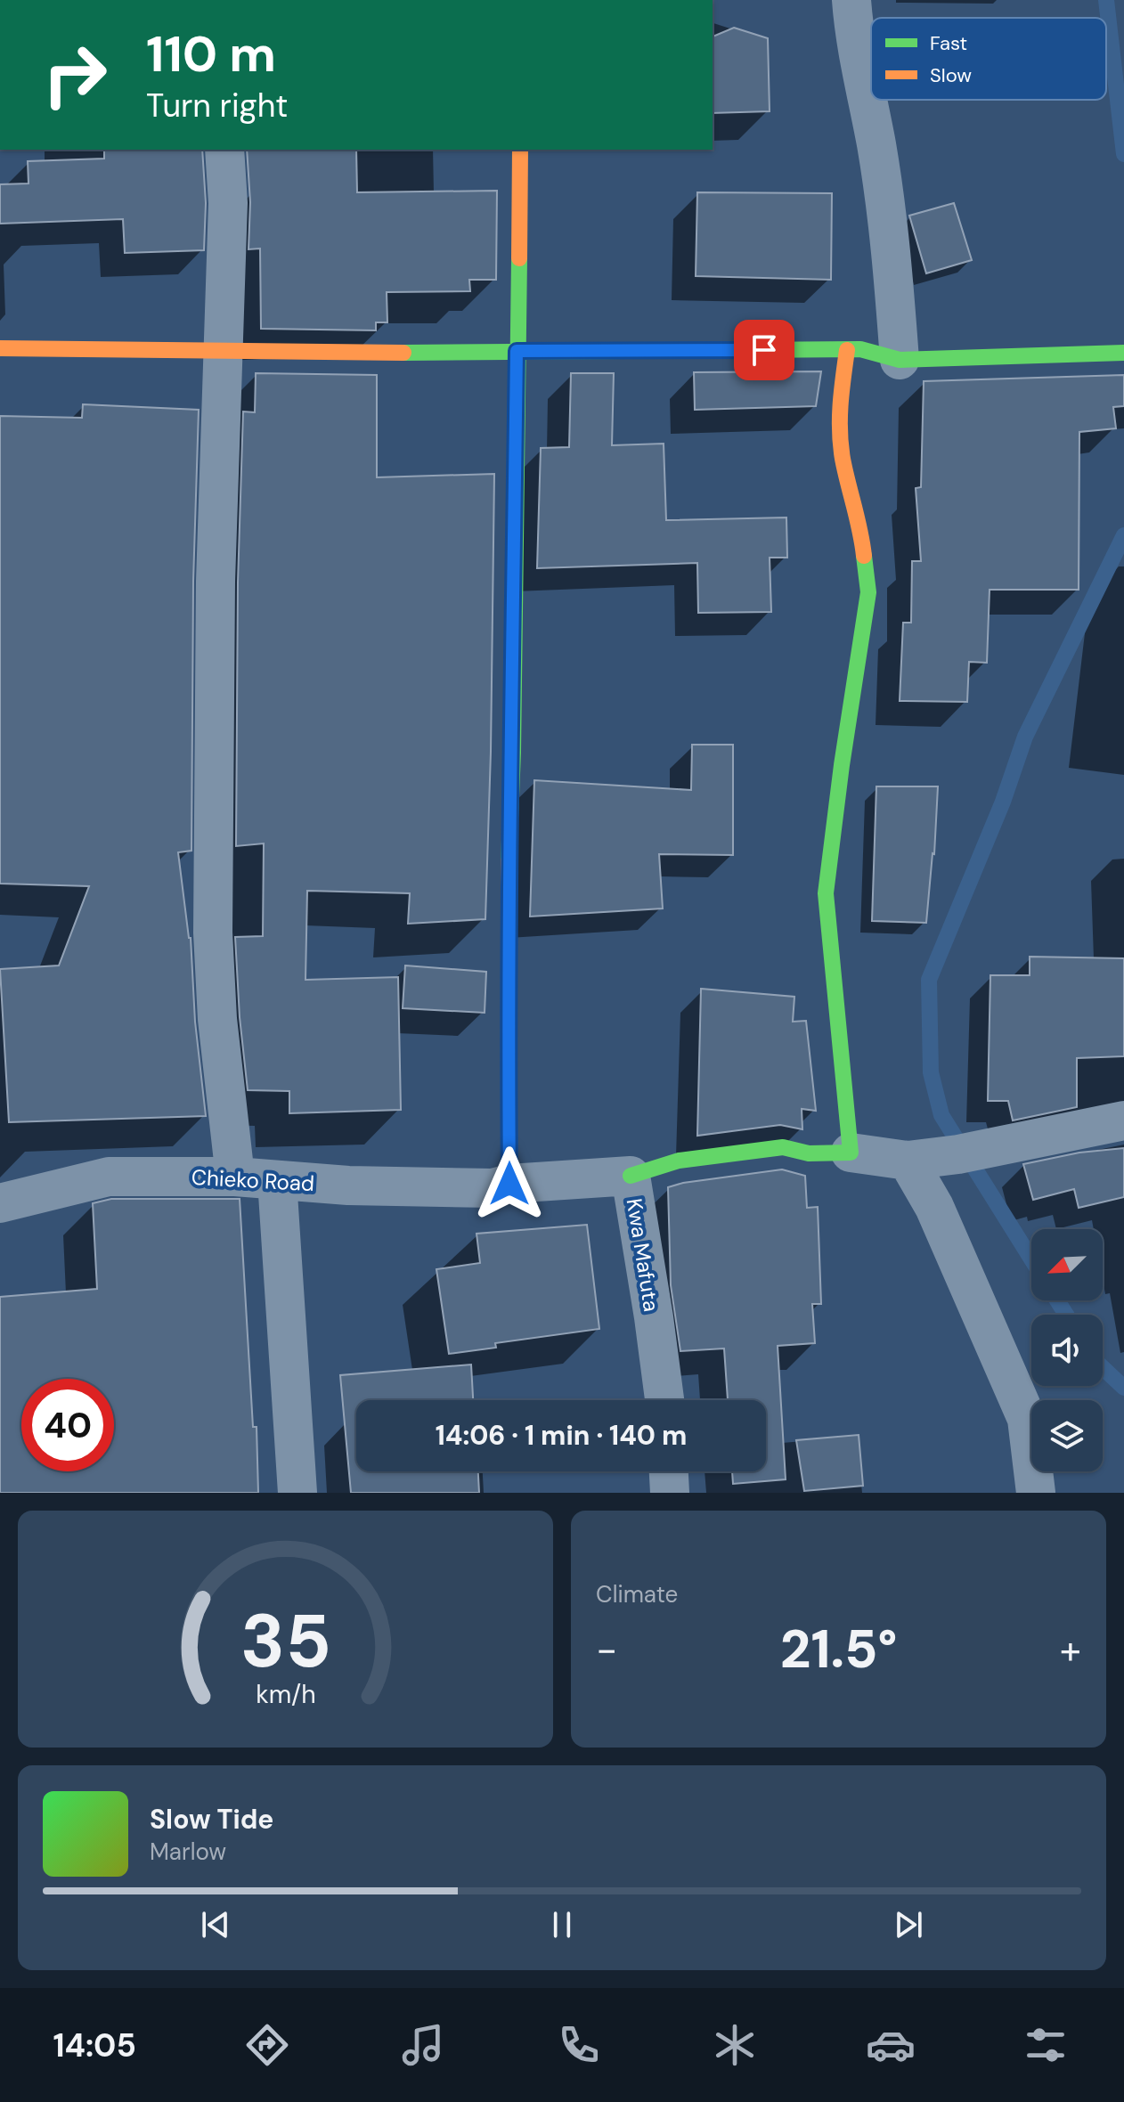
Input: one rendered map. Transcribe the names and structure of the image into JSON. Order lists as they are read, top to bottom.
{
  "streets": {
    "street": ["Chieko Road", "Kwa Mafuta"]
  },
  "crossings": [
    ["Chieko Road", "Kwa Mafuta"]
  ],
  "legend": ["Fast", "Slow"],
  "north": "bottom left",
  "page": {
    "turn": ["110 m", "Turn right"],
    "limit": "40",
    "trip": "14:06 · 1 min · 140 m",
    "tile": "Climate",
    "heat": ["−", "21.5°", "+"],
    "song": ["Slow Tide", "Marlow"],
    "tabs": "14:05",
    "gauge": ["35", "km/h"]
  }
}
